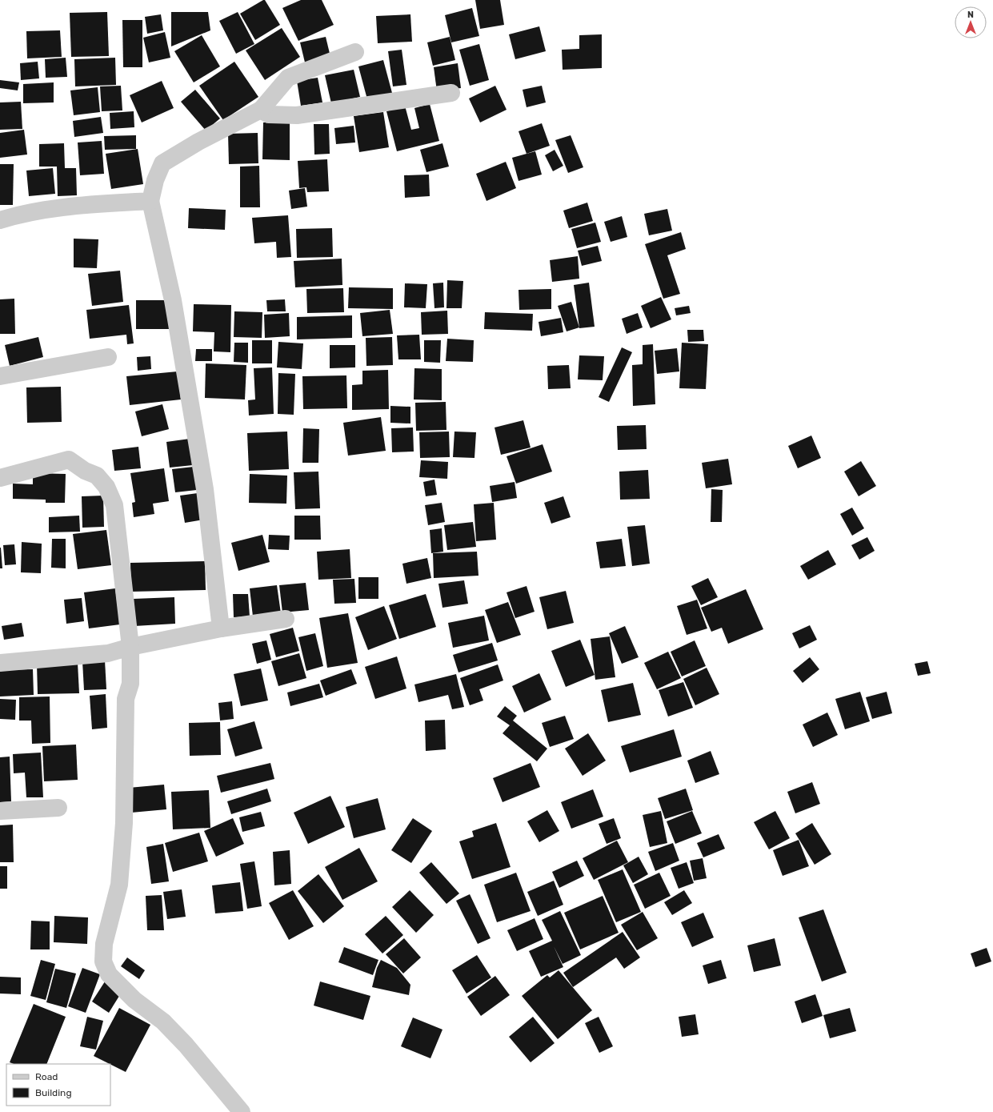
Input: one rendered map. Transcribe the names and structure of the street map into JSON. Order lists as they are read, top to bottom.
{
  "legend": ["Road", "Building"],
  "north": "top"
}
